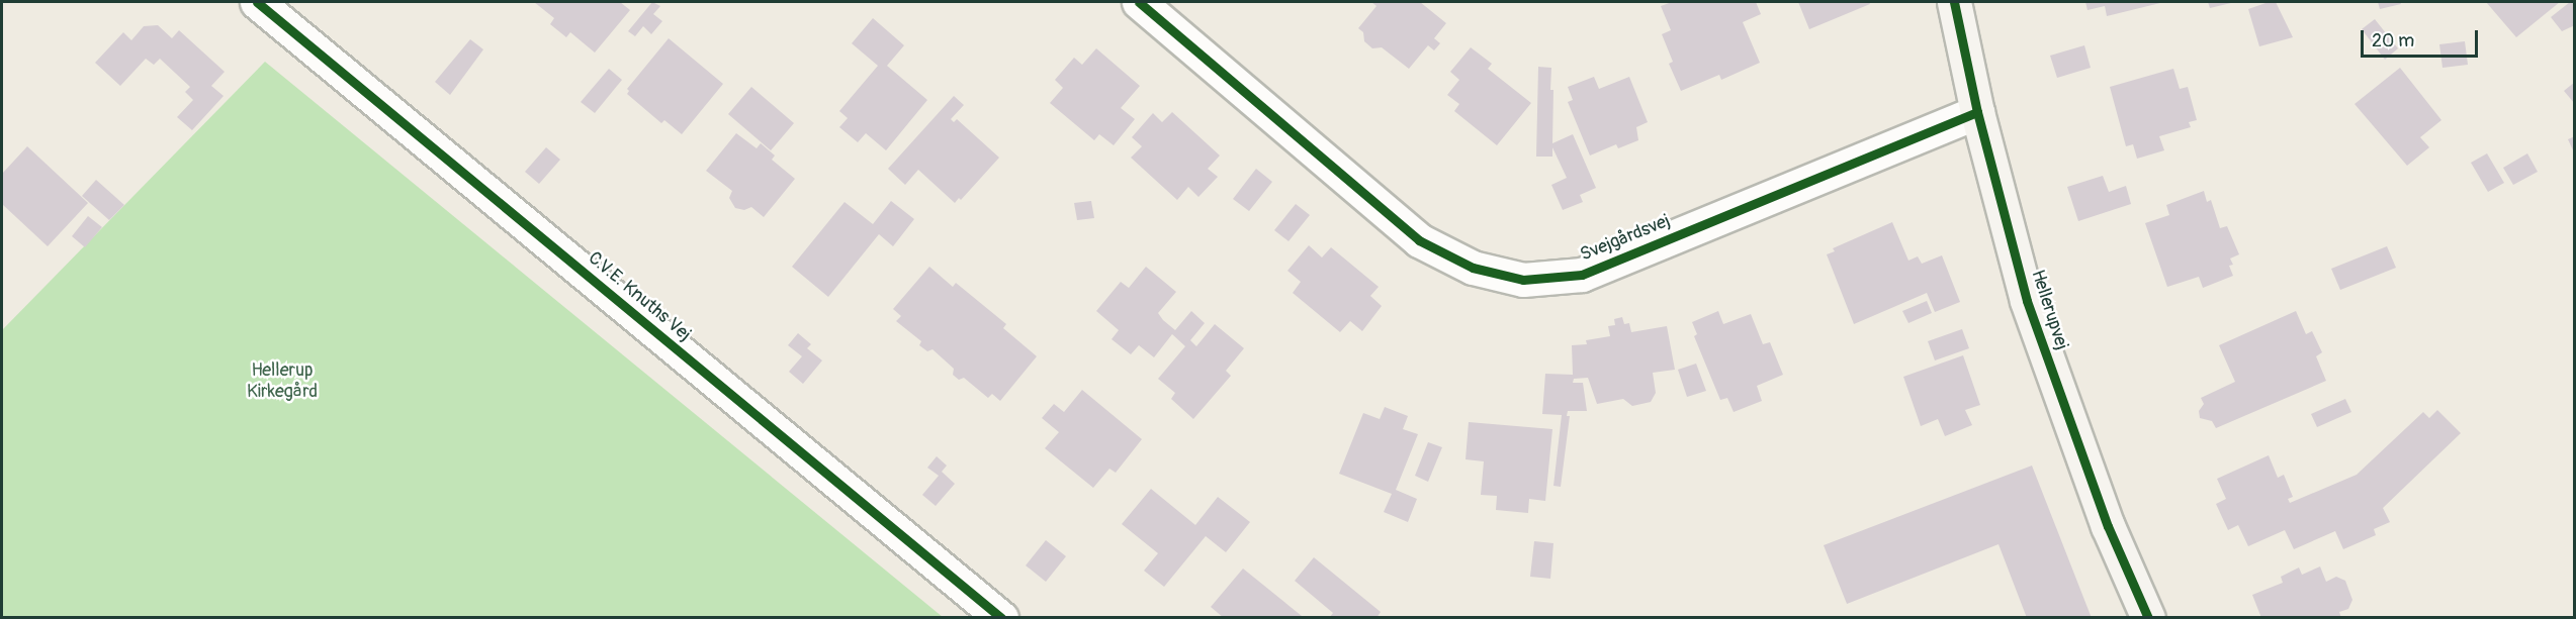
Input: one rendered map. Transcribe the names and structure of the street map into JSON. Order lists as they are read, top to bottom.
{
  "streets": {
    "street": ["Svejgårdsvej", "C.V.E. Knuths Vej", "Hellerupvej"]
  },
  "crossings": [
    ["Svejgårdsvej", "Hellerupvej"]
  ],
  "parks": ["Hellerup Kirkegård"],
  "scale_bar": "20 m"
}
